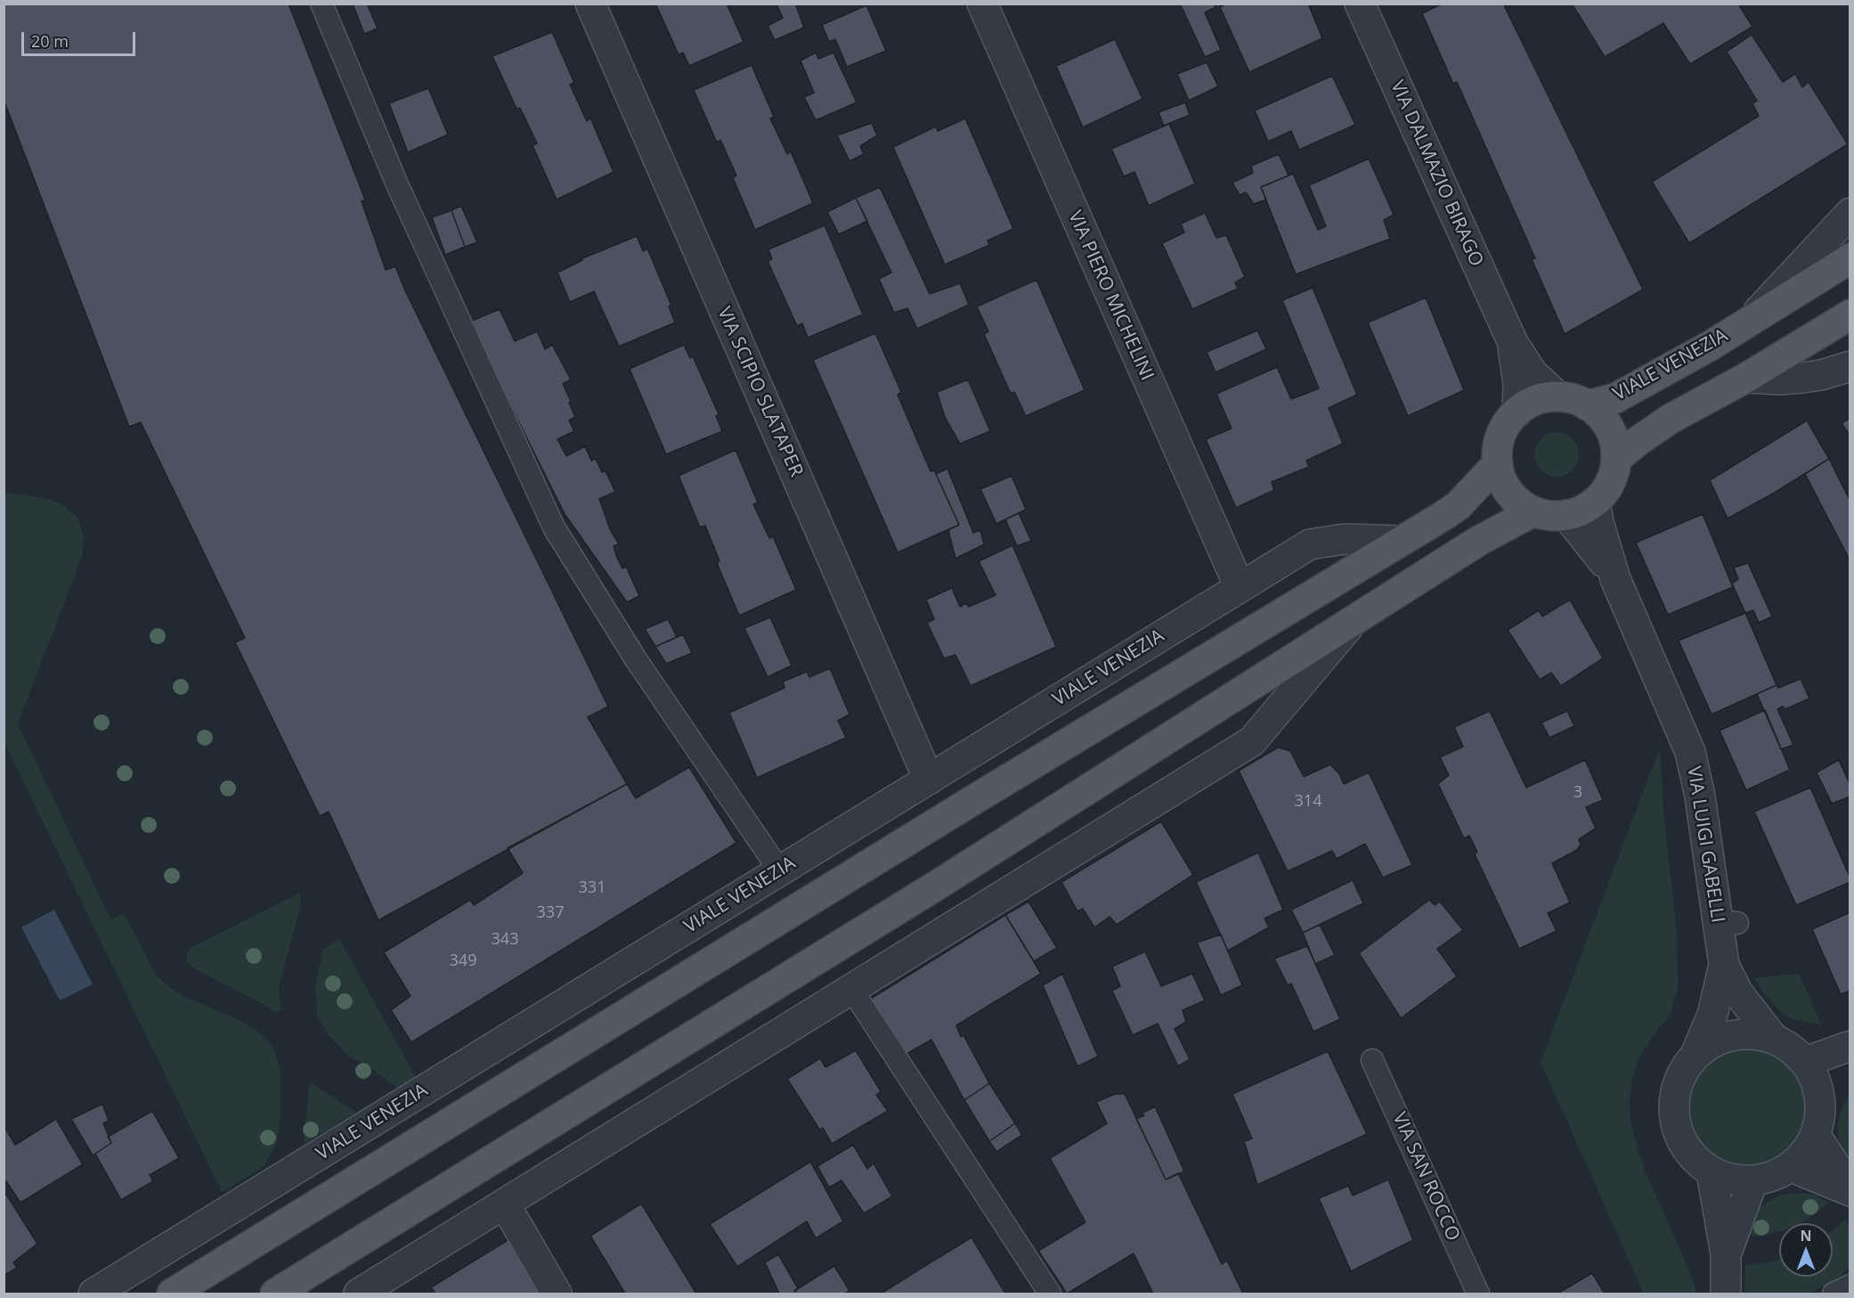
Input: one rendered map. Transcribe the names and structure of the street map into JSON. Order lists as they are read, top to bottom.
{
  "streets": {
    "main road": ["VIALE VENEZIA"],
    "street": [
      "VIA DALMAZIO BIRAGO",
      "VIA PIERO MICHELINI",
      "VIA SCIPIO SLATAPER",
      "VIA LUIGI GABELLI"
    ],
    "lane": ["VIA SAN ROCCO"]
  },
  "crossings": [
    ["VIA DALMAZIO BIRAGO", "VIALE VENEZIA"],
    ["VIA DALMAZIO BIRAGO", "VIA LUIGI GABELLI"],
    ["VIA PIERO MICHELINI", "VIALE VENEZIA"],
    ["VIALE VENEZIA", "VIA SCIPIO SLATAPER"],
    ["VIALE VENEZIA", "VIA LUIGI GABELLI"]
  ],
  "house_numbers": [
    "3",
    "314",
    "331",
    "337",
    "343",
    "349"
  ],
  "scale_bar": "20 m",
  "north": "top"
}
